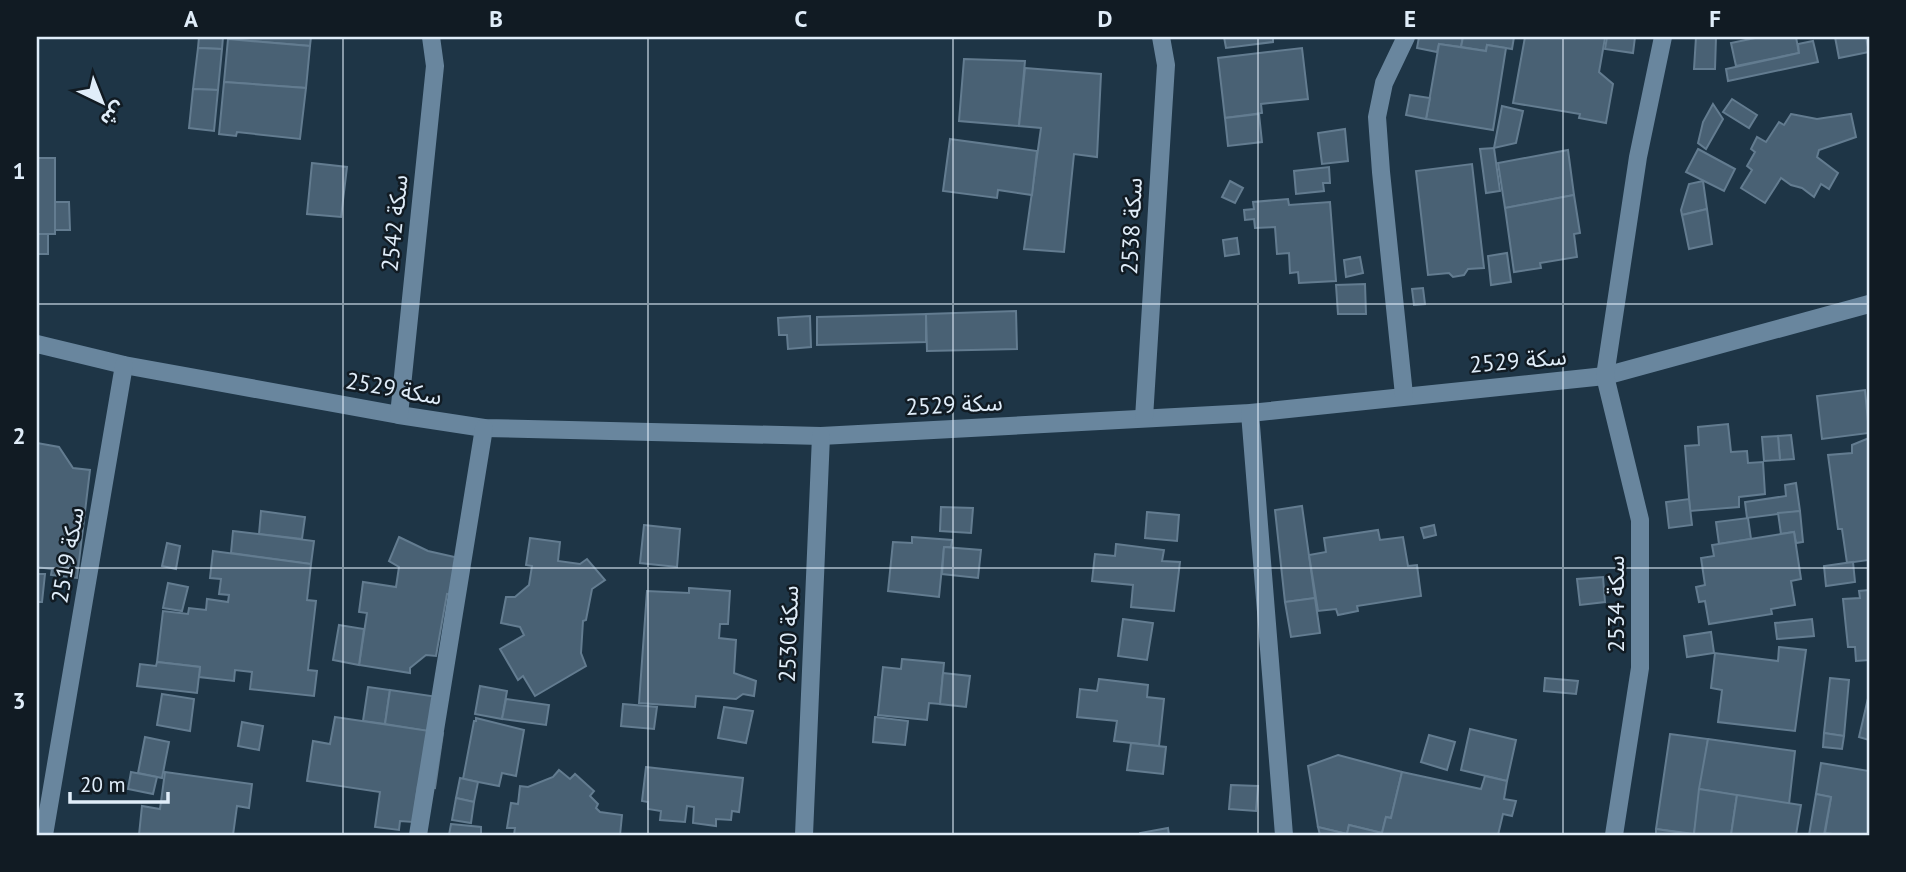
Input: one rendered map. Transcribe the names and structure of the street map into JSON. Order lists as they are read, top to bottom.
{
  "streets": {
    "street": [
      "سكة 2542",
      "سكة 2538",
      "سكة 2529",
      "سكة 2519",
      "سكة 2534",
      "سكة 2530"
    ]
  },
  "crossings": [
    ["سكة 2542", "سكة 2529"],
    ["سكة 2538", "سكة 2529"],
    ["سكة 2529", "سكة 2519"],
    ["سكة 2529", "سكة 2534"],
    ["سكة 2529", "سكة 2530"]
  ],
  "scale_bar": "20 m",
  "north": "bottom right",
  "grid": {
    "columns": [
      "A",
      "B",
      "C",
      "D",
      "E",
      "F"
    ],
    "rows": ["1", "2", "3"]
  }
}
